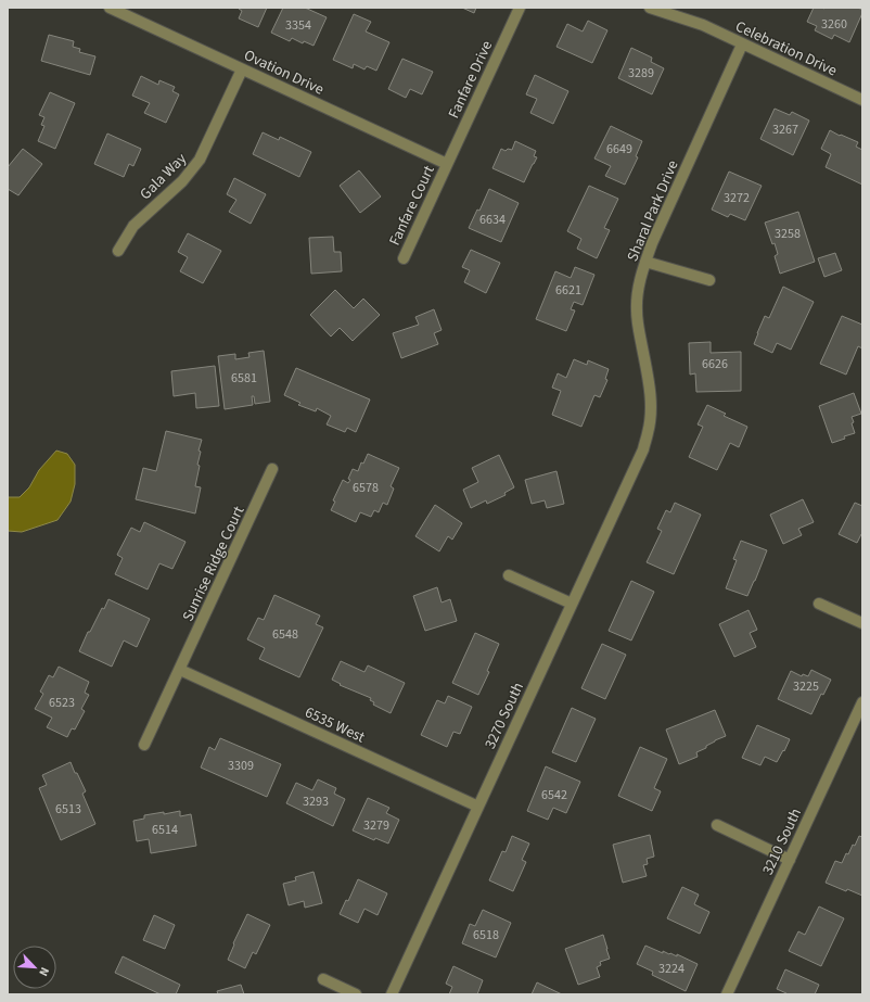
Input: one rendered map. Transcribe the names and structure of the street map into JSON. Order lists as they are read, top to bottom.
{
  "streets": {
    "street": [
      "Celebration Drive",
      "Ovation Drive",
      "Fanfare Drive",
      "Gala Way",
      "Fanfare Court",
      "Sharal Park Drive",
      "Sunrise Ridge Court",
      "3270 South",
      "6535 West",
      "3210 South"
    ]
  },
  "crossings": [
    ["Celebration Drive", "Sharal Park Drive"],
    ["Ovation Drive", "Fanfare Drive"],
    ["Ovation Drive", "Gala Way"],
    ["Ovation Drive", "Fanfare Court"],
    ["Fanfare Drive", "Fanfare Court"],
    ["Sharal Park Drive", "3270 South"],
    ["Sunrise Ridge Court", "6535 West"],
    ["3270 South", "6535 West"]
  ],
  "house_numbers": [
    "3260",
    "3354",
    "3289",
    "3267",
    "6649",
    "3272",
    "6634",
    "3258",
    "6621",
    "6626",
    "6581",
    "6578",
    "6548",
    "3225",
    "6523",
    "3309",
    "6542",
    "3293",
    "6513",
    "3279",
    "6514",
    "6518",
    "3224"
  ],
  "north": "bottom right"
}
